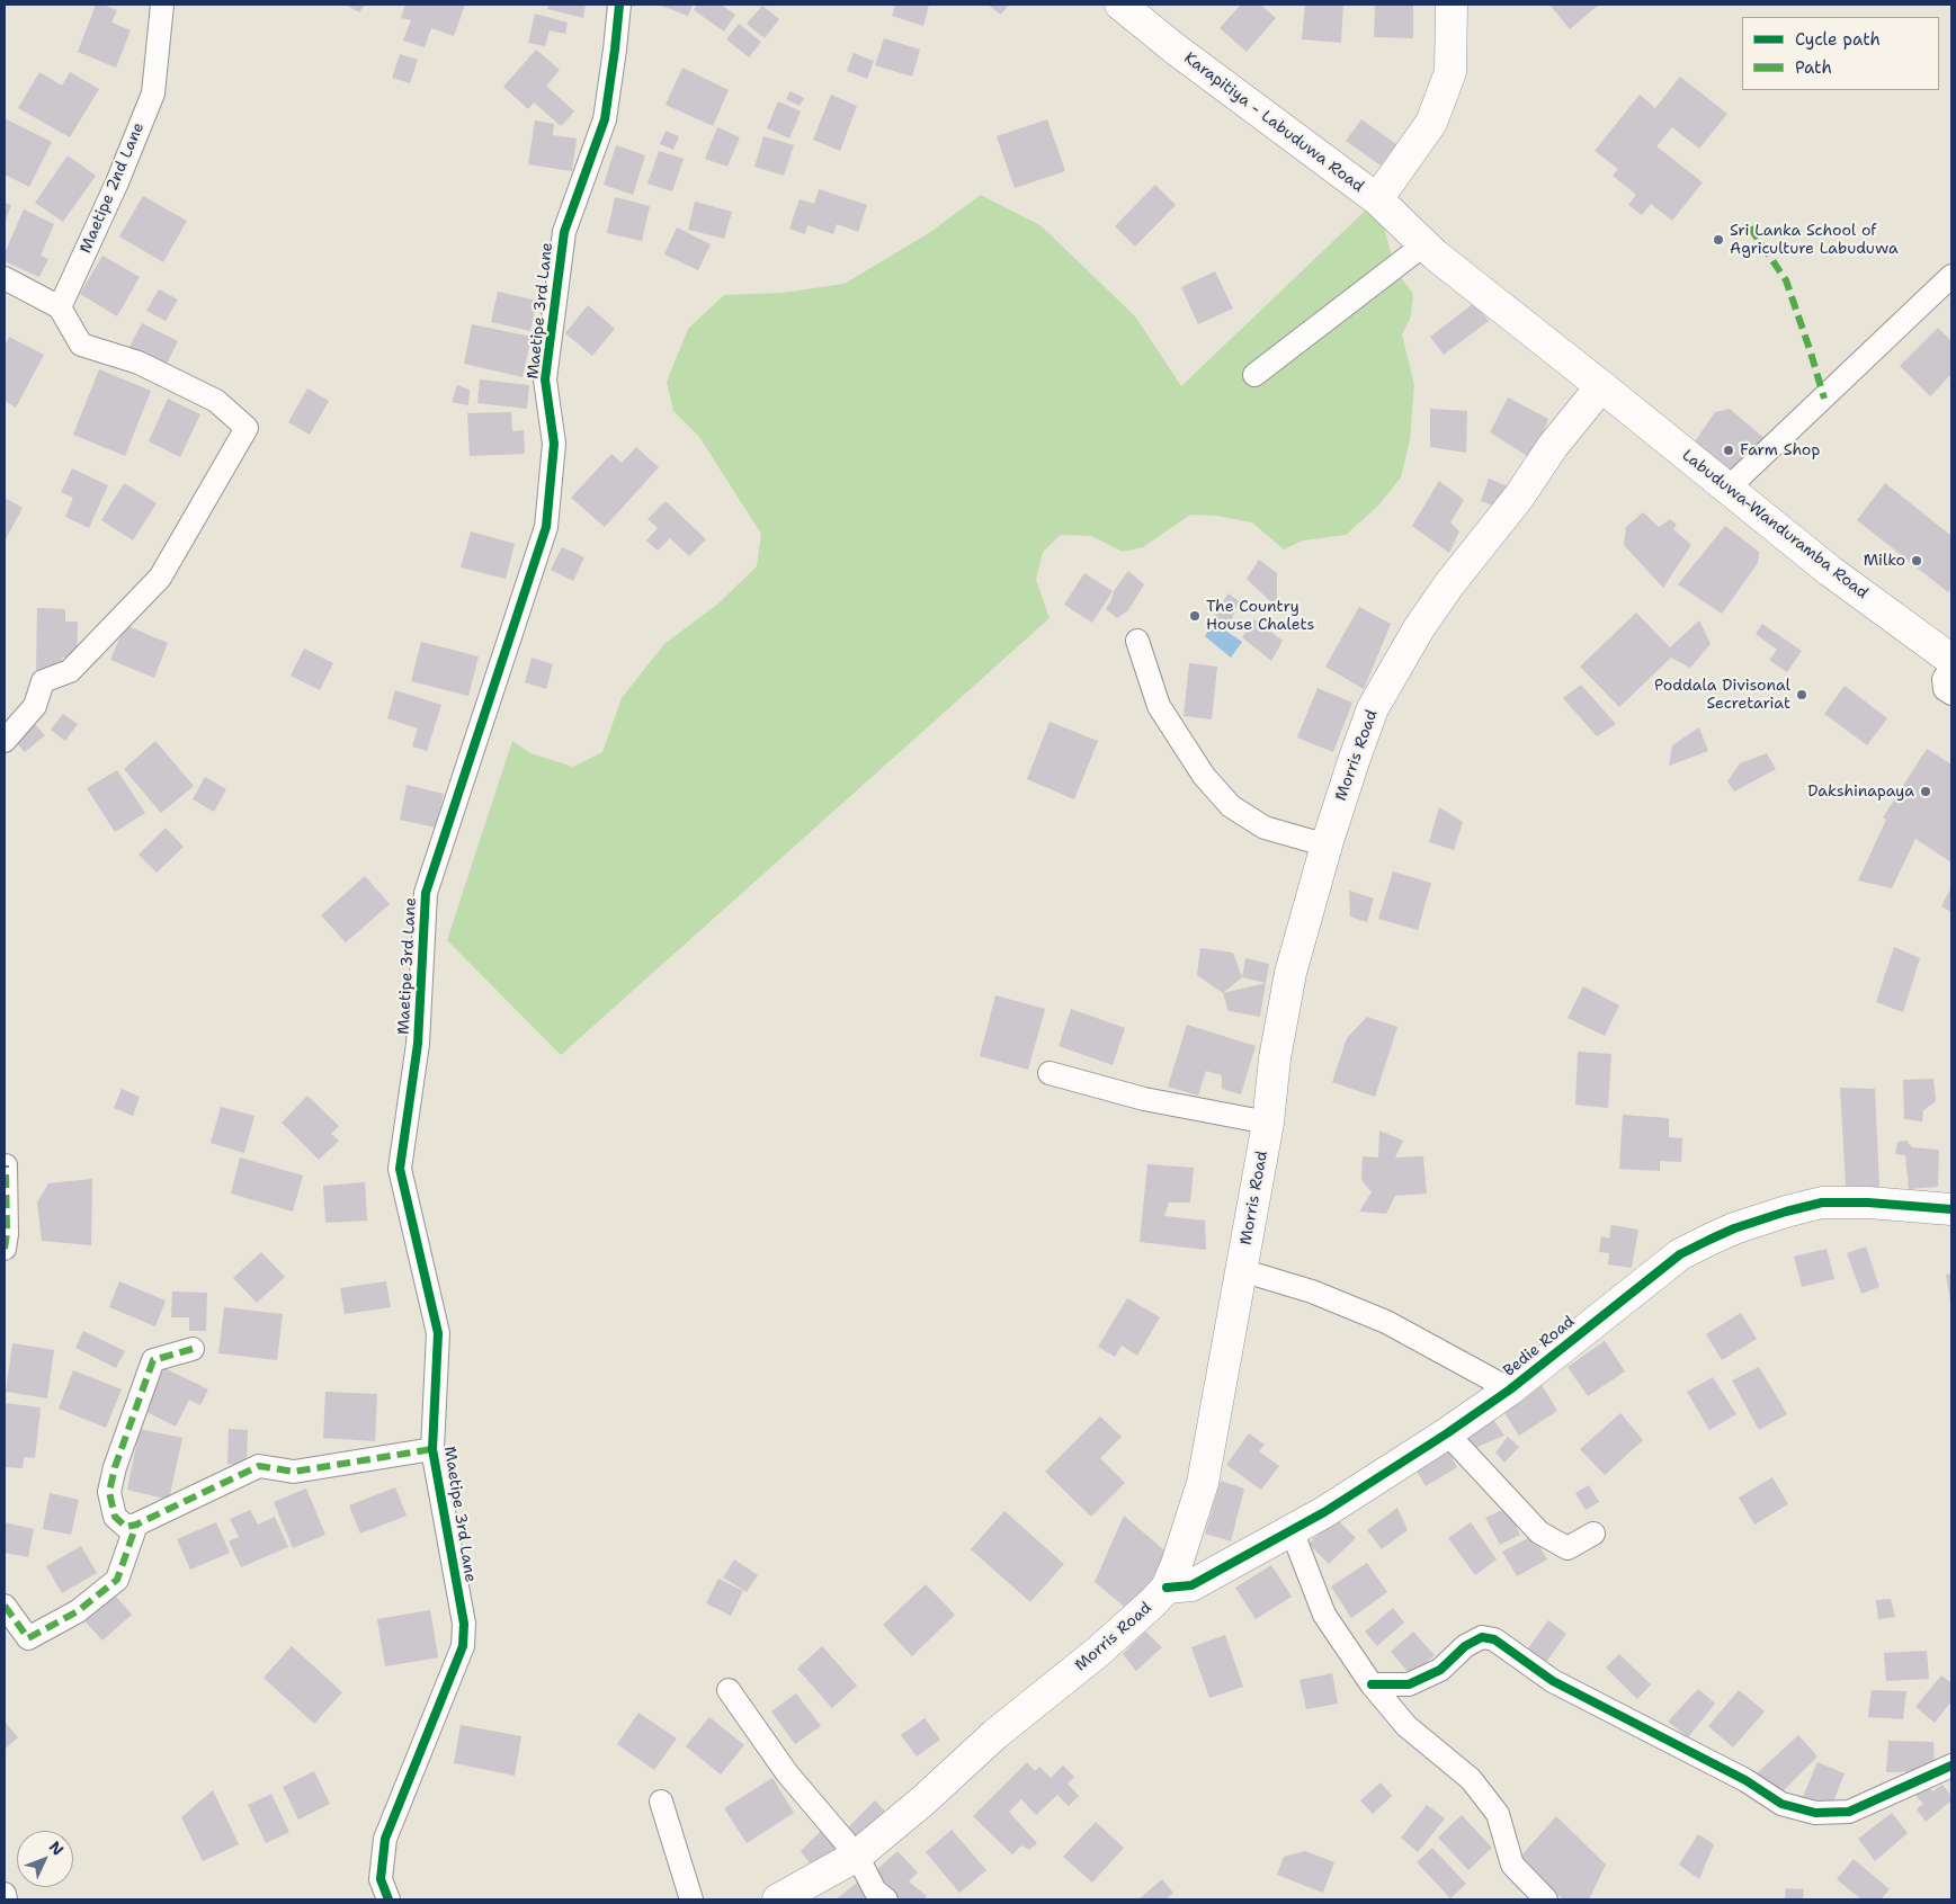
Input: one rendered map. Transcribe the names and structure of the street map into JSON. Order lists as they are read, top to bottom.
{
  "streets": {
    "main road": [
      "Karapitiya - Labuduwa Road",
      "Labuduwa-Wanduramba Road",
      "Morris Road",
      "Bedie Road"
    ],
    "street": ["Maetipe 2nd Lane", "Maetipe 3rd Lane"]
  },
  "crossings": [
    ["Karapitiya - Labuduwa Road", "Labuduwa-Wanduramba Road"],
    ["Karapitiya - Labuduwa Road", "Morris Road"],
    ["Labuduwa-Wanduramba Road", "Morris Road"],
    ["Morris Road", "Bedie Road"]
  ],
  "places": [
    "Sri Lanka School of Agriculture Labuduwa",
    "Farm Shop",
    "Milko",
    "The Country House Chalets",
    "Poddala Divisonal Secretariat",
    "Dakshinapaya"
  ],
  "legend": ["Cycle path", "Path"],
  "north": "top right"
}
